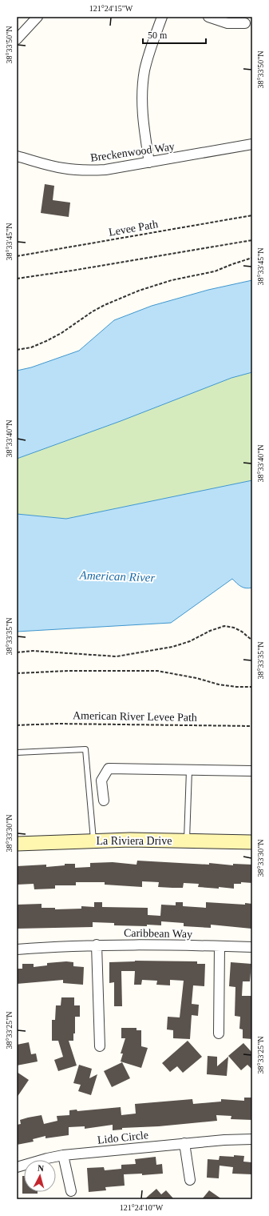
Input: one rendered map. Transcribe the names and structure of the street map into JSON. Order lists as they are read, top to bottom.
{
  "streets": {
    "street": [
      "Breckenwood Way",
      "La Riviera Drive",
      "Caribbean Way",
      "Lido Circle"
    ],
    "path": ["Levee Path", "American River Levee Path"]
  },
  "water": ["American River"],
  "scale_bar": "50 m",
  "north": "top",
  "coordinates": [
    "121°24'15\"W",
    "38°33'50\"N",
    "38°33'45\"N",
    "38°33'40\"N",
    "38°33'35\"N",
    "38°33'30\"N",
    "38°33'25\"N",
    "121°24'10\"W"
  ]
}
